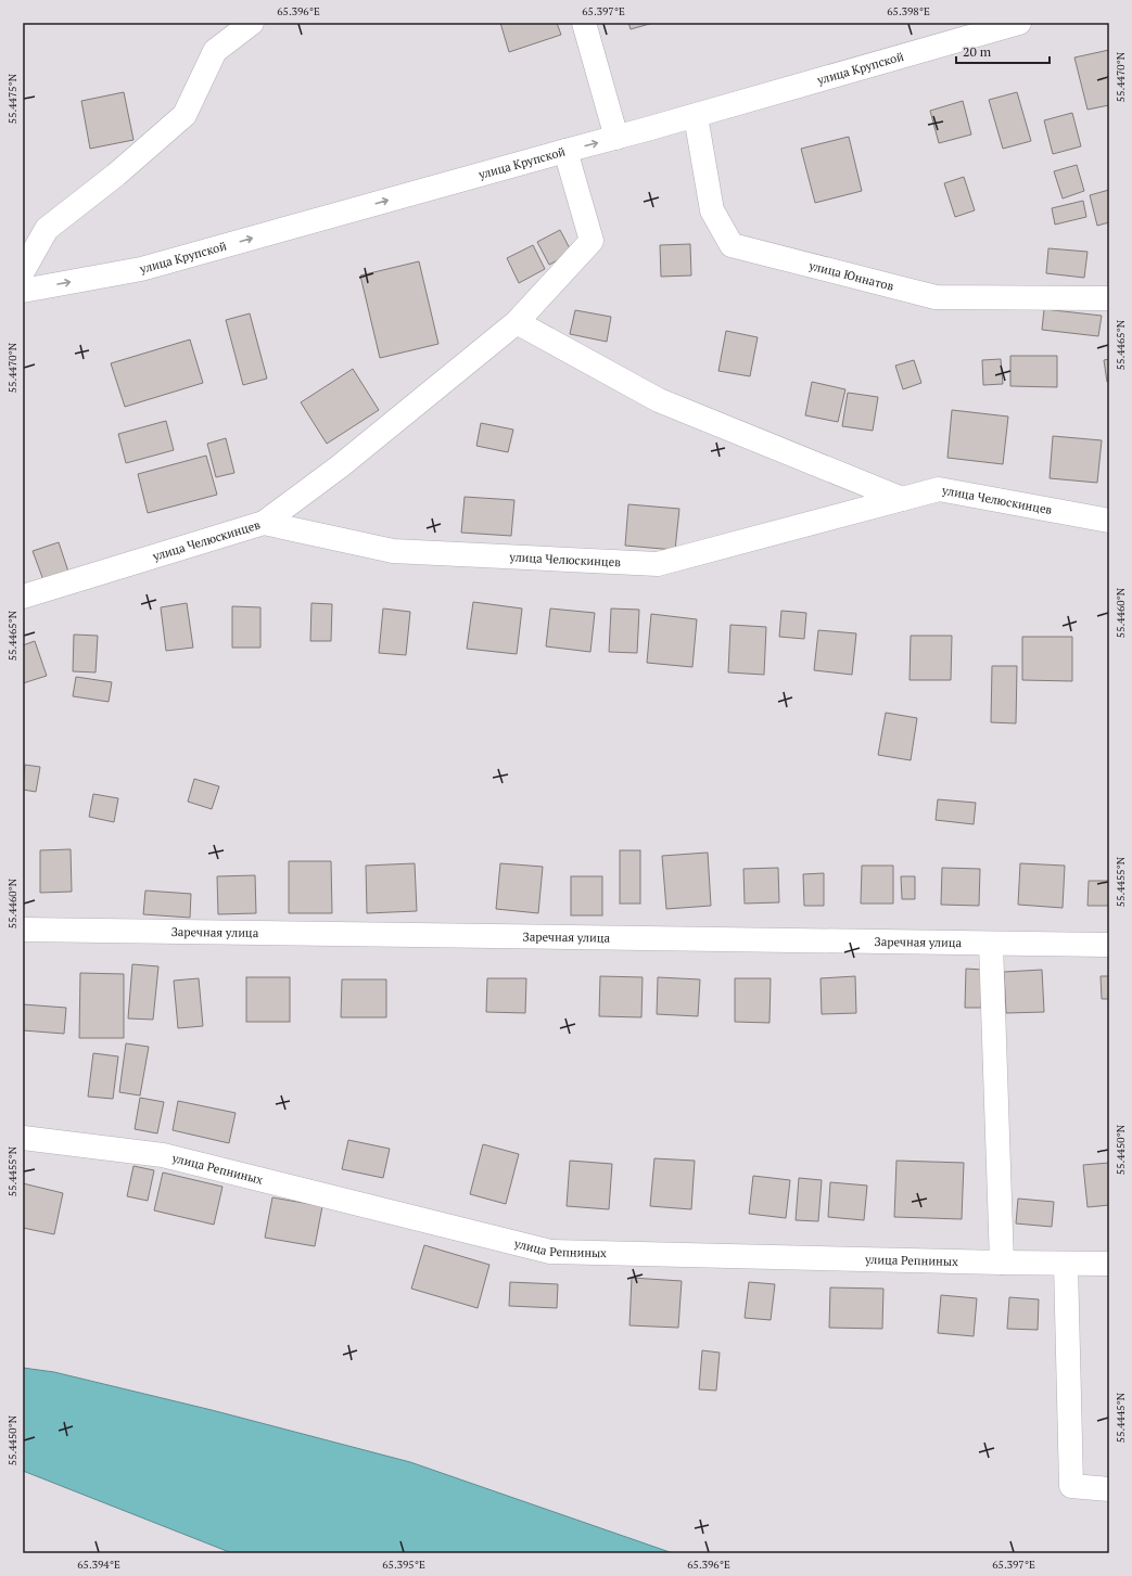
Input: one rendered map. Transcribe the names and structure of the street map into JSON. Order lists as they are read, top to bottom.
{
  "streets": {
    "street": [
      "улица Крупской",
      "улица Юннатов",
      "улица Челюскинцев",
      "Заречная улица",
      "улица Репниных"
    ]
  },
  "crossings": [
    ["улица Крупской", "улица Юннатов"]
  ],
  "one_way": ["улица Крупской"],
  "scale_bar": "20 m",
  "coordinates": [
    "65.396°E",
    "65.397°E",
    "65.398°E",
    "55.4470°N",
    "55.4475°N",
    "55.4465°N",
    "55.4460°N",
    "55.4455°N",
    "55.4450°N",
    "55.4445°N",
    "65.394°E",
    "65.395°E"
  ]
}
